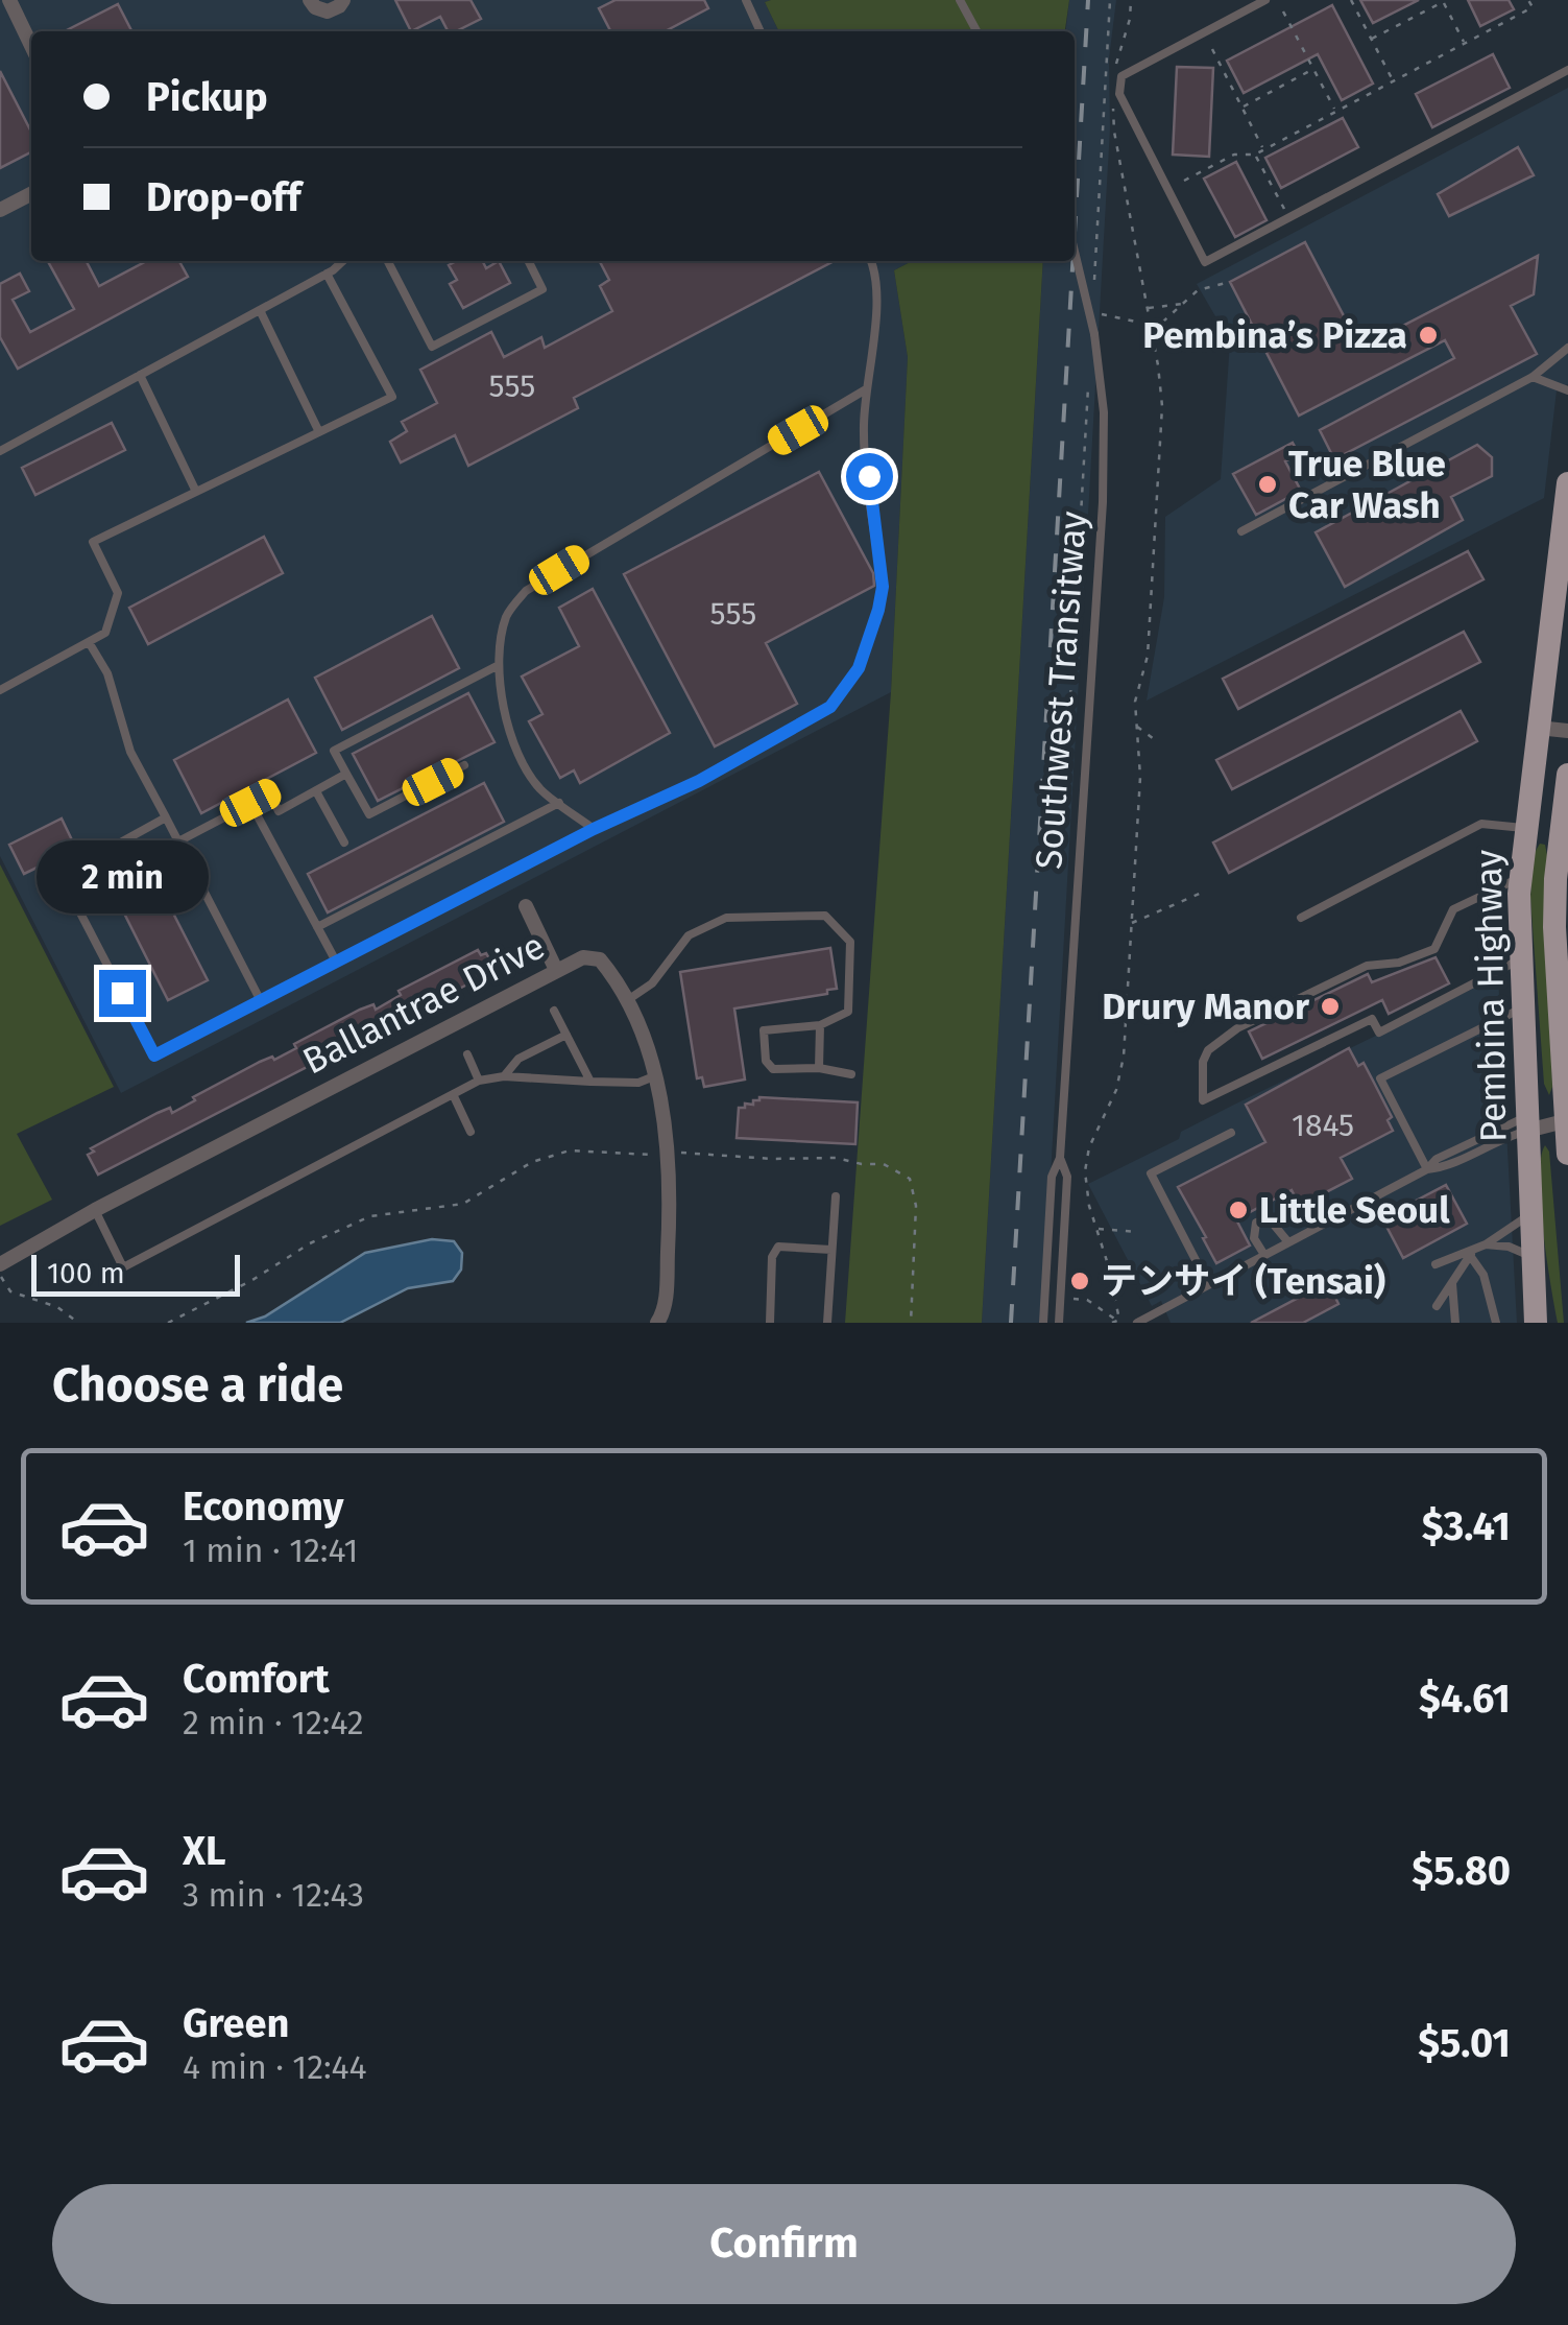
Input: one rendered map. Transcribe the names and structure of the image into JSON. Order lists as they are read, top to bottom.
{
  "streets": {
    "main road": ["Pembina Highway"],
    "street": ["Ballantrae Drive"],
    "lane": ["Southwest Transitway"]
  },
  "places": [
    "Pembina’s Pizza",
    "True Blue Car Wash",
    "Drury Manor",
    "Little Seoul",
    "テンサイ (Tensai)"
  ],
  "house_numbers": ["555", "555", "1845"],
  "scale_bar": "100 m",
  "page": {
    "banner": ["Pickup", "Drop-off"],
    "bubble": "2 min",
    "scale": "100 m",
    "heading": "Choose a ride",
    "list": [
      {
        "name": "Economy",
        "note": "1 min · 12:41",
        "value": "$3.41"
      },
      {
        "name": "Comfort",
        "note": "2 min · 12:42",
        "value": "$4.61"
      },
      {
        "name": "XL",
        "note": "3 min · 12:43",
        "value": "$5.80"
      },
      {
        "name": "Green",
        "note": "4 min · 12:44",
        "value": "$5.01"
      }
    ],
    "buttons": "Confirm"
  }
}
